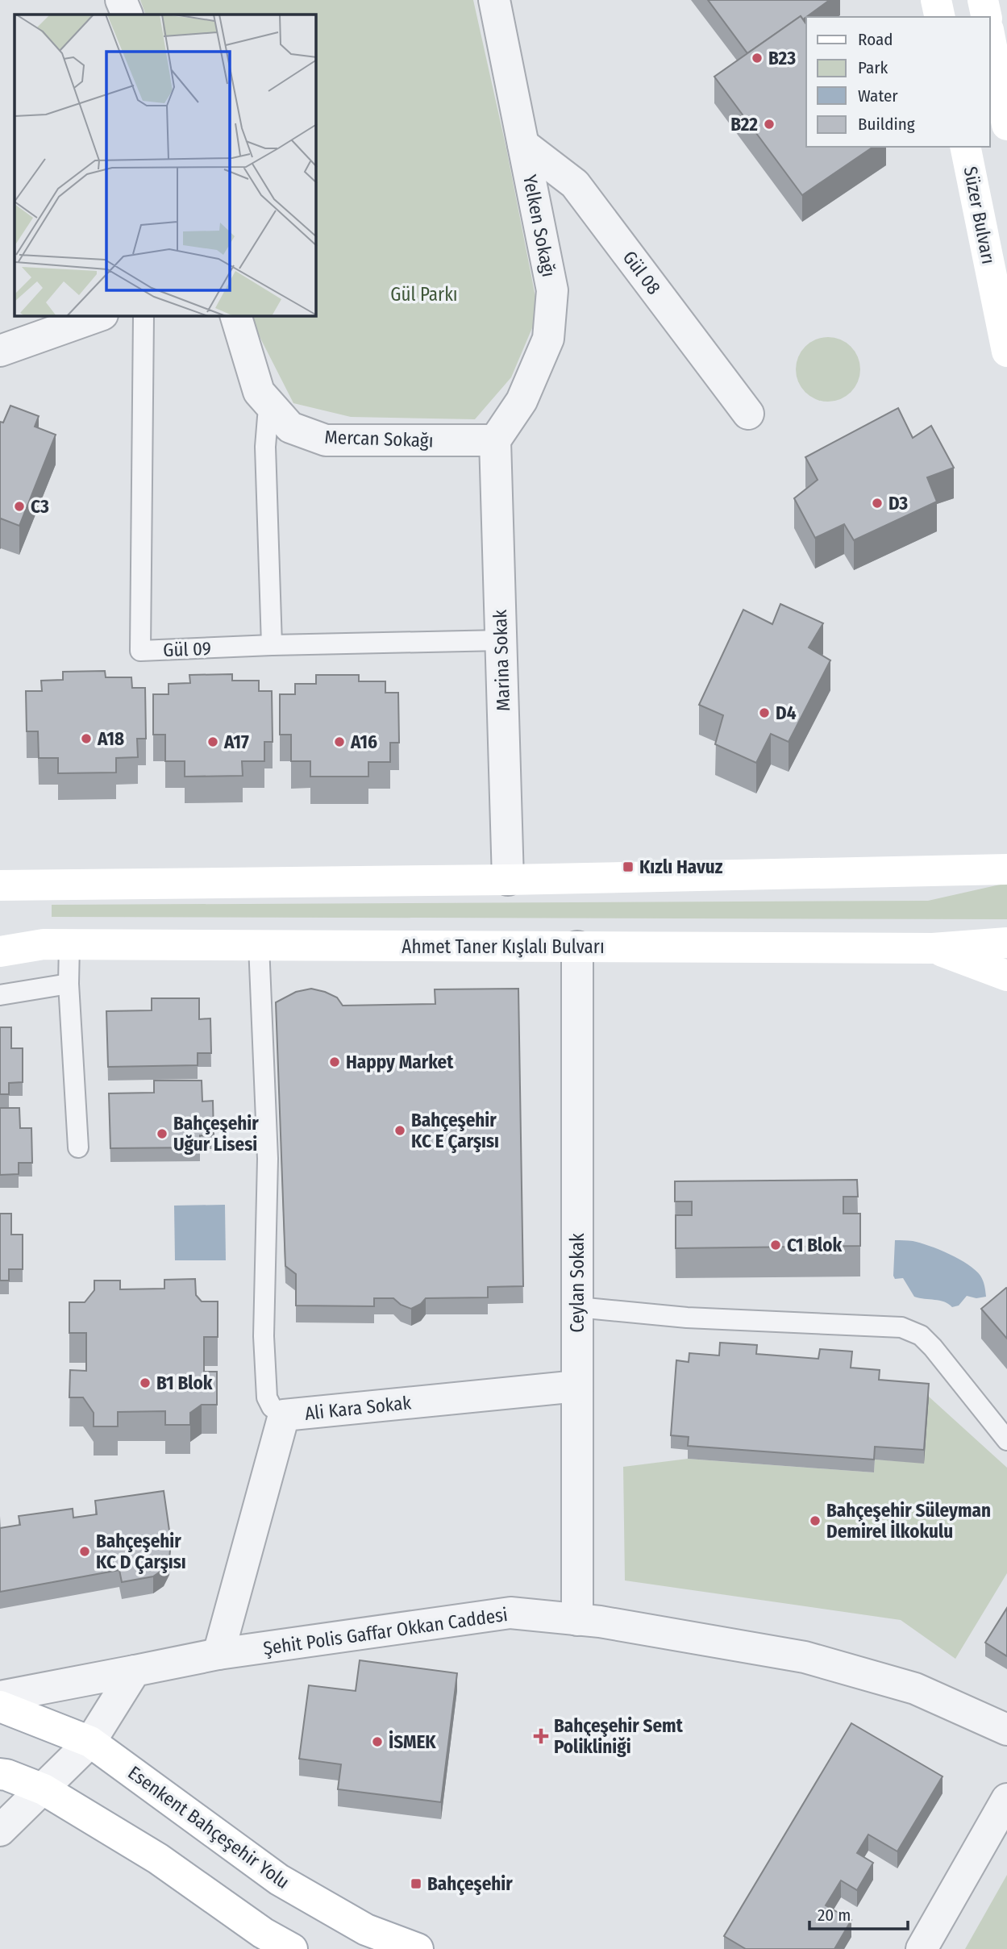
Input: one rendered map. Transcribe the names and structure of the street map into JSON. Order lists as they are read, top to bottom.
{
  "streets": {
    "main road": ["Süzer Bulvarı", "Ahmet Taner Kışlalı Bulvarı", "Esenkent Bahçeşehir Yolu"],
    "street": [
      "Yelken Sokağı",
      "Gül 08",
      "Mercan Sokağı",
      "Marina Sokak",
      "Ceylan Sokak",
      "Ali Kara Sokak",
      "Şehit Polis Gaffar Okkan Caddesi"
    ],
    "lane": ["Gül 09"]
  },
  "crossings": [
    ["Yelken Sokağı", "Gül 08"],
    ["Yelken Sokağı", "Mercan Sokağı"],
    ["Yelken Sokağı", "Marina Sokak"],
    ["Mercan Sokağı", "Marina Sokak"],
    ["Gül 09", "Marina Sokak"],
    ["Ahmet Taner Kışlalı Bulvarı", "Ceylan Sokak"],
    ["Ceylan Sokak", "Ali Kara Sokak"],
    ["Ceylan Sokak", "Şehit Polis Gaffar Okkan Caddesi"],
    ["Ali Kara Sokak", "Şehit Polis Gaffar Okkan Caddesi"]
  ],
  "parks": ["Gül Parkı"],
  "places": {
    "other": [
      "B23",
      "B22",
      "D3",
      "C3",
      "D4",
      "A18",
      "A17",
      "A16",
      "Happy Market",
      "Bahçeşehir KC E Çarşısı",
      "Bahçeşehir Uğur Lisesi",
      "C1 Blok",
      "B1 Blok",
      "Bahçeşehir Süleyman Demirel İlkokulu",
      "Bahçeşehir KC D Çarşısı",
      "İSMEK"
    ],
    "transit": ["Kızlı Havuz", "Bahçeşehir"],
    "health": ["Bahçeşehir Semt Polikliniği"]
  },
  "legend": [
    "Road",
    "Park",
    "Water",
    "Building"
  ],
  "scale_bar": "20 m"
}
